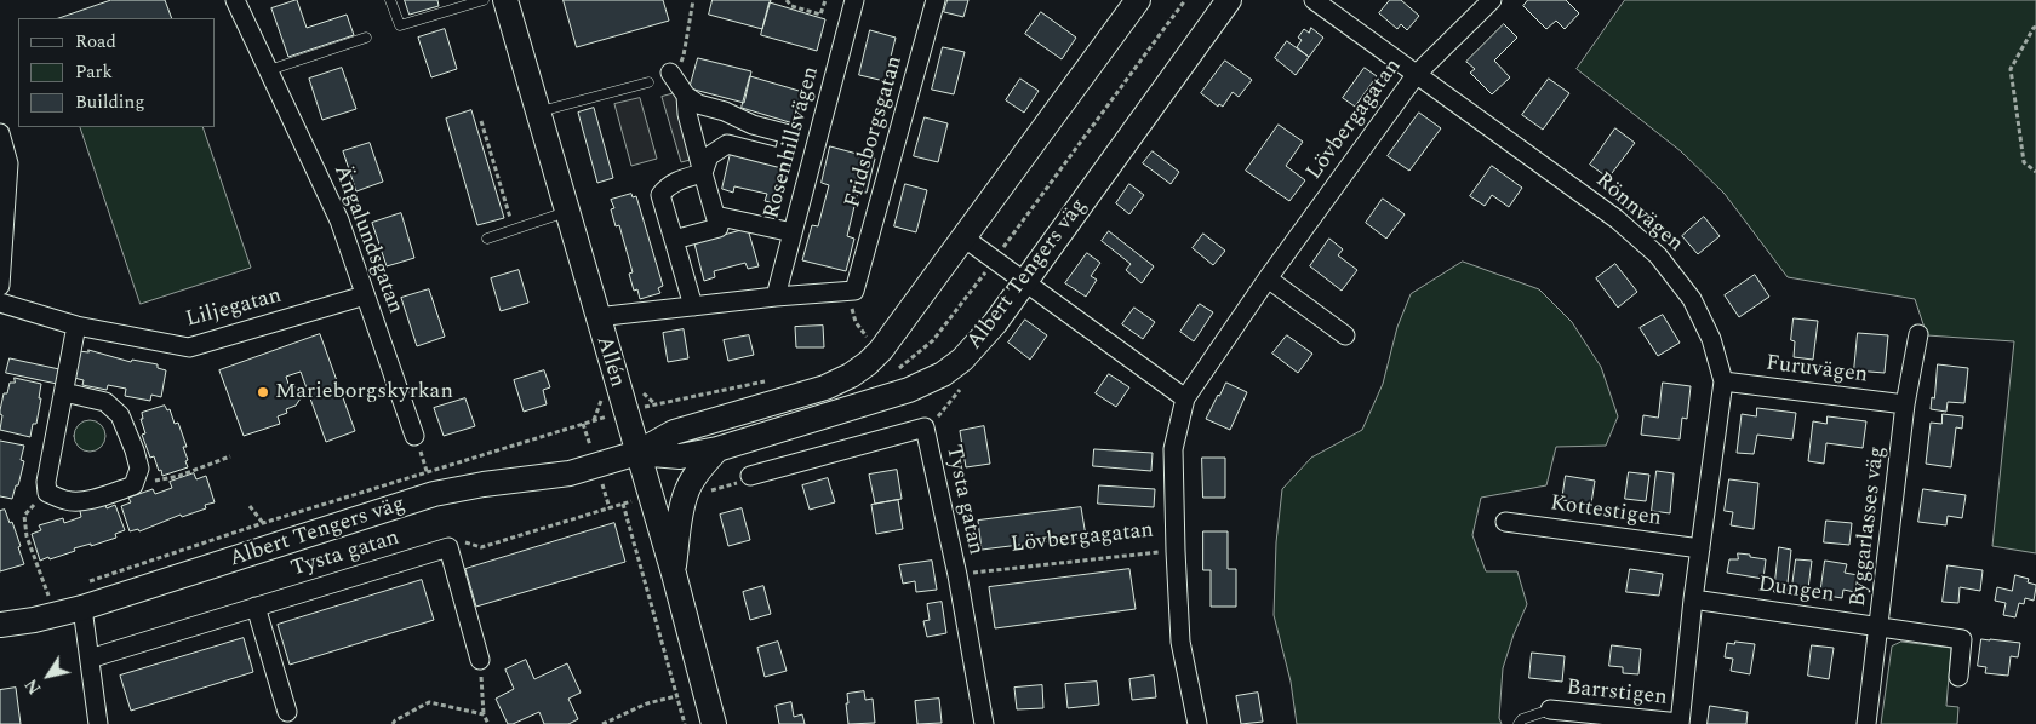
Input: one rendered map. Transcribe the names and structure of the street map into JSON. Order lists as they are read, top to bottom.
{
  "streets": {
    "main road": ["Albert Tengers väg", "Allén"],
    "street": [
      "Lövbergagatan",
      "Fridsborgsgatan",
      "Rosenhillsvägen",
      "Rönnvägen",
      "Ängalundsgatan",
      "Liljegatan",
      "Furuvägen",
      "Tysta gatan",
      "Kottestigen",
      "Byggarlasses väg",
      "Dungen",
      "Barrstigen"
    ]
  },
  "crossings": [
    ["Lövbergagatan", "Rönnvägen"],
    ["Lövbergagatan", "Tysta gatan"],
    ["Fridsborgsgatan", "Rosenhillsvägen"],
    ["Rönnvägen", "Furuvägen"],
    ["Rönnvägen", "Kottestigen"],
    ["Rönnvägen", "Dungen"],
    ["Rönnvägen", "Barrstigen"],
    ["Ängalundsgatan", "Liljegatan"],
    ["Albert Tengers väg", "Allén"],
    ["Furuvägen", "Byggarlasses väg"],
    ["Byggarlasses väg", "Dungen"]
  ],
  "places": ["Marieborgskyrkan"],
  "legend": ["Road", "Park", "Building"],
  "north": "bottom left"
}
